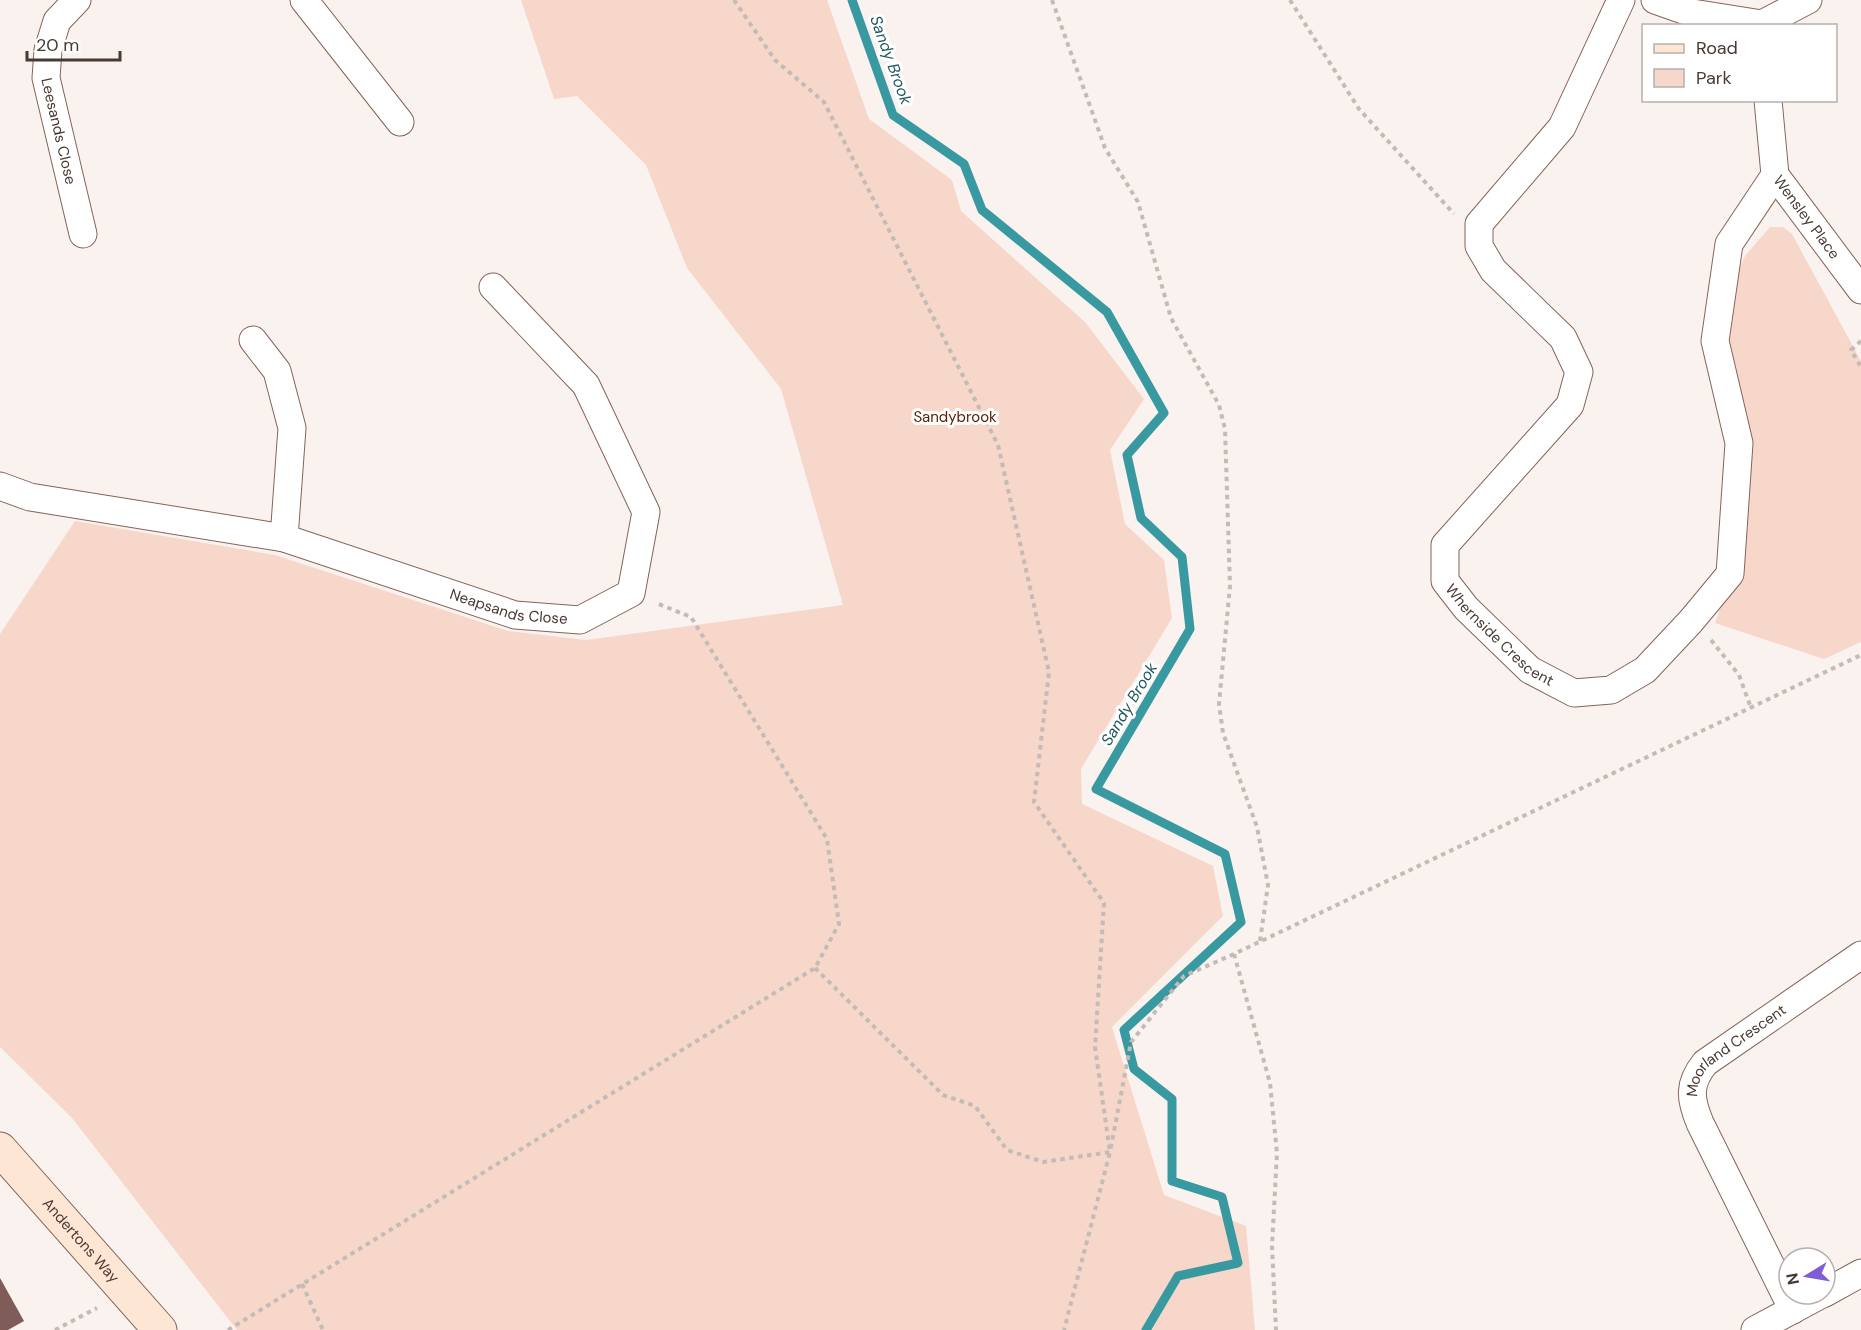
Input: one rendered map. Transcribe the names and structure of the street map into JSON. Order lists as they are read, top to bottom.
{
  "streets": {
    "main road": ["Andertons Way"],
    "street": [
      "Leesands Close",
      "Wensley Place",
      "Neapsands Close",
      "Whernside Crescent",
      "Moorland Crescent"
    ]
  },
  "crossings": [
    ["Wensley Place", "Whernside Crescent"]
  ],
  "water": ["Sandy Brook"],
  "parks": ["Sandybrook"],
  "legend": ["Road", "Park"],
  "scale_bar": "20 m",
  "north": "left"
}
